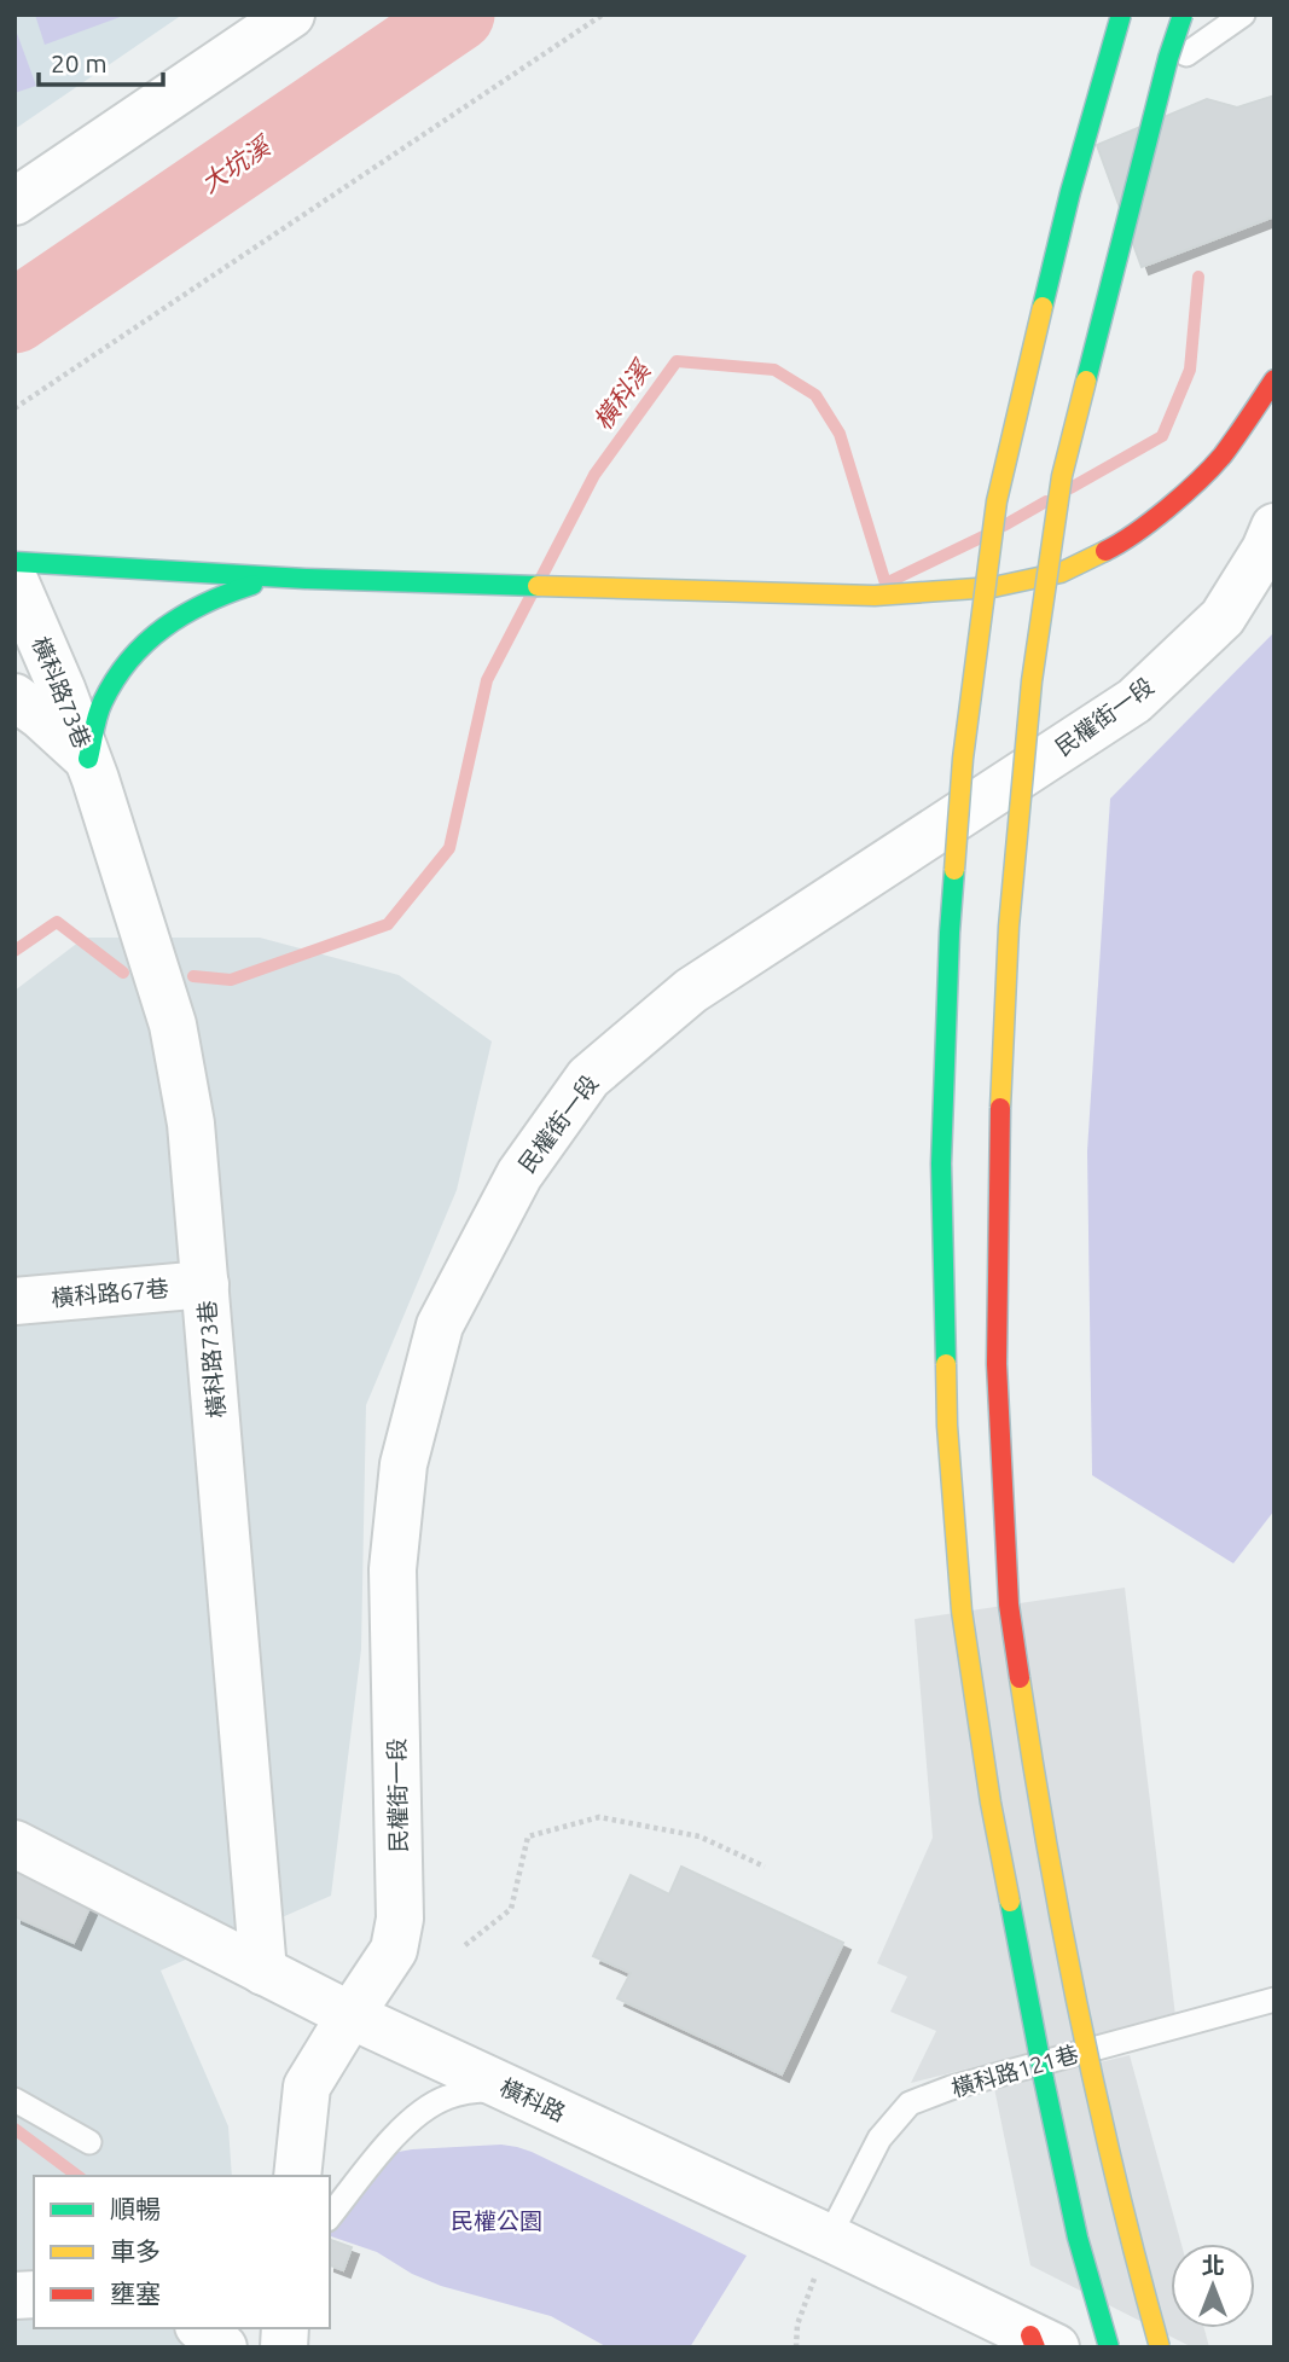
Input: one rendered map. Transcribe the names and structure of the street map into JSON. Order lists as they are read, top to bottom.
{
  "streets": {
    "street": [
      "橫科路73巷",
      "民權街一段",
      "橫科路67巷",
      "橫科路"
    ],
    "lane": ["橫科路121巷"]
  },
  "crossings": [
    ["橫科路73巷", "橫科路67巷"],
    ["橫科路73巷", "橫科路"],
    ["民權街一段", "橫科路"],
    ["橫科路121巷", "橫科路"]
  ],
  "water": ["大坑溪", "橫科溪"],
  "parks": ["民權公園"],
  "legend": ["順暢", "車多", "壅塞"],
  "scale_bar": "20 m",
  "north": "top"
}
